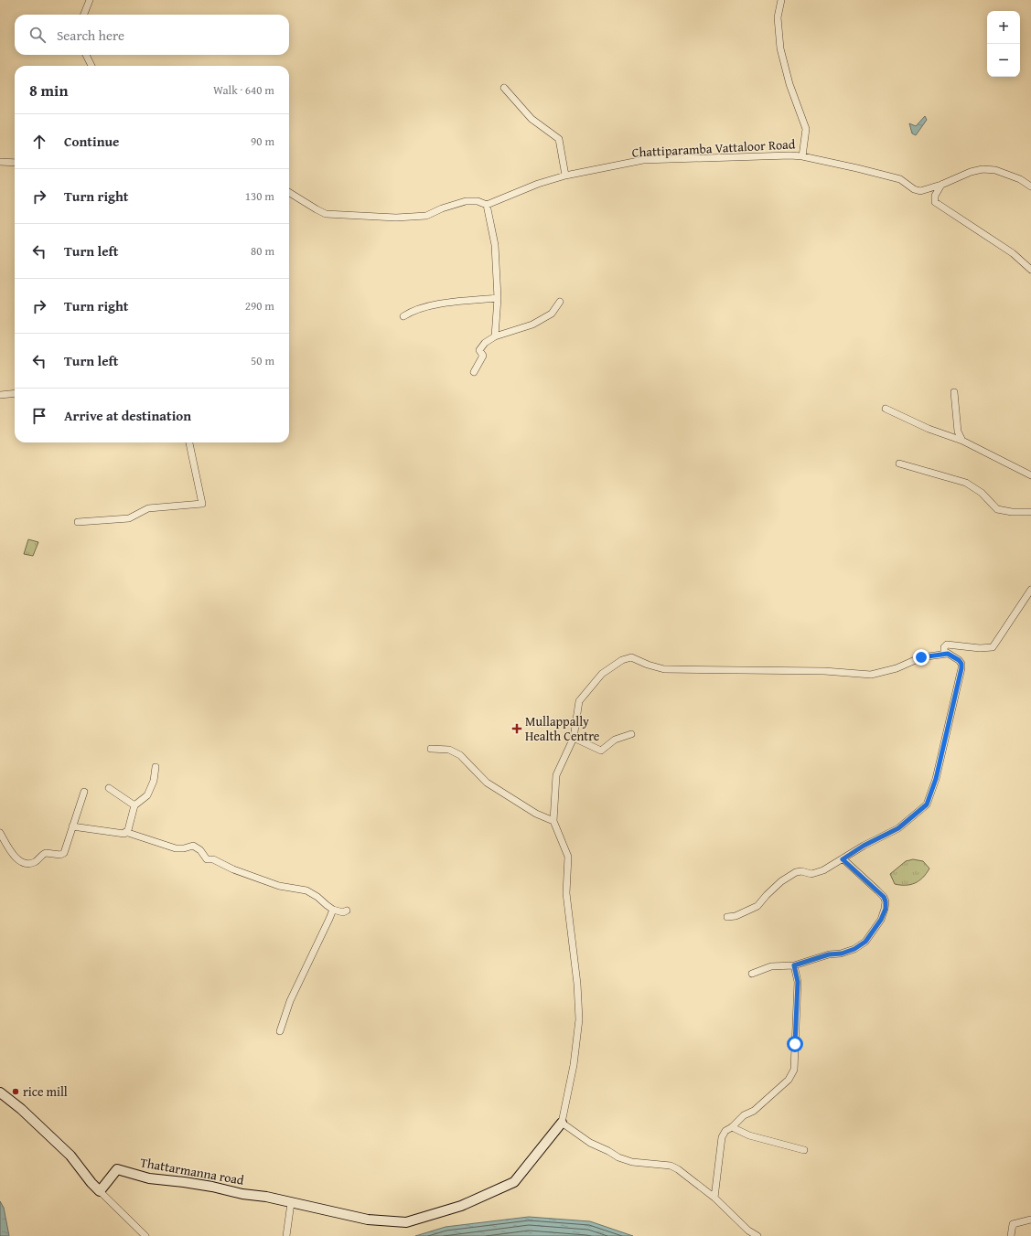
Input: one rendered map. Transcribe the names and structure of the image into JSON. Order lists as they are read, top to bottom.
{
  "streets": {
    "street": ["Chattiparamba Vattaloor Road", "Thattarmanna road"]
  },
  "places": {
    "health": ["Mullappally Health Centre"],
    "other": ["rice mill"]
  },
  "page": {
    "map_buttons": ["+", "−"],
    "search": "Search here",
    "heading": ["8 min", "Walk · 640 m"],
    "list": [
      ["Continue", "90 m"],
      ["Turn right", "130 m"],
      ["Turn left", "80 m"],
      ["Turn right", "290 m"],
      ["Turn left", "50 m"],
      "Arrive at destination"
    ]
  }
}
